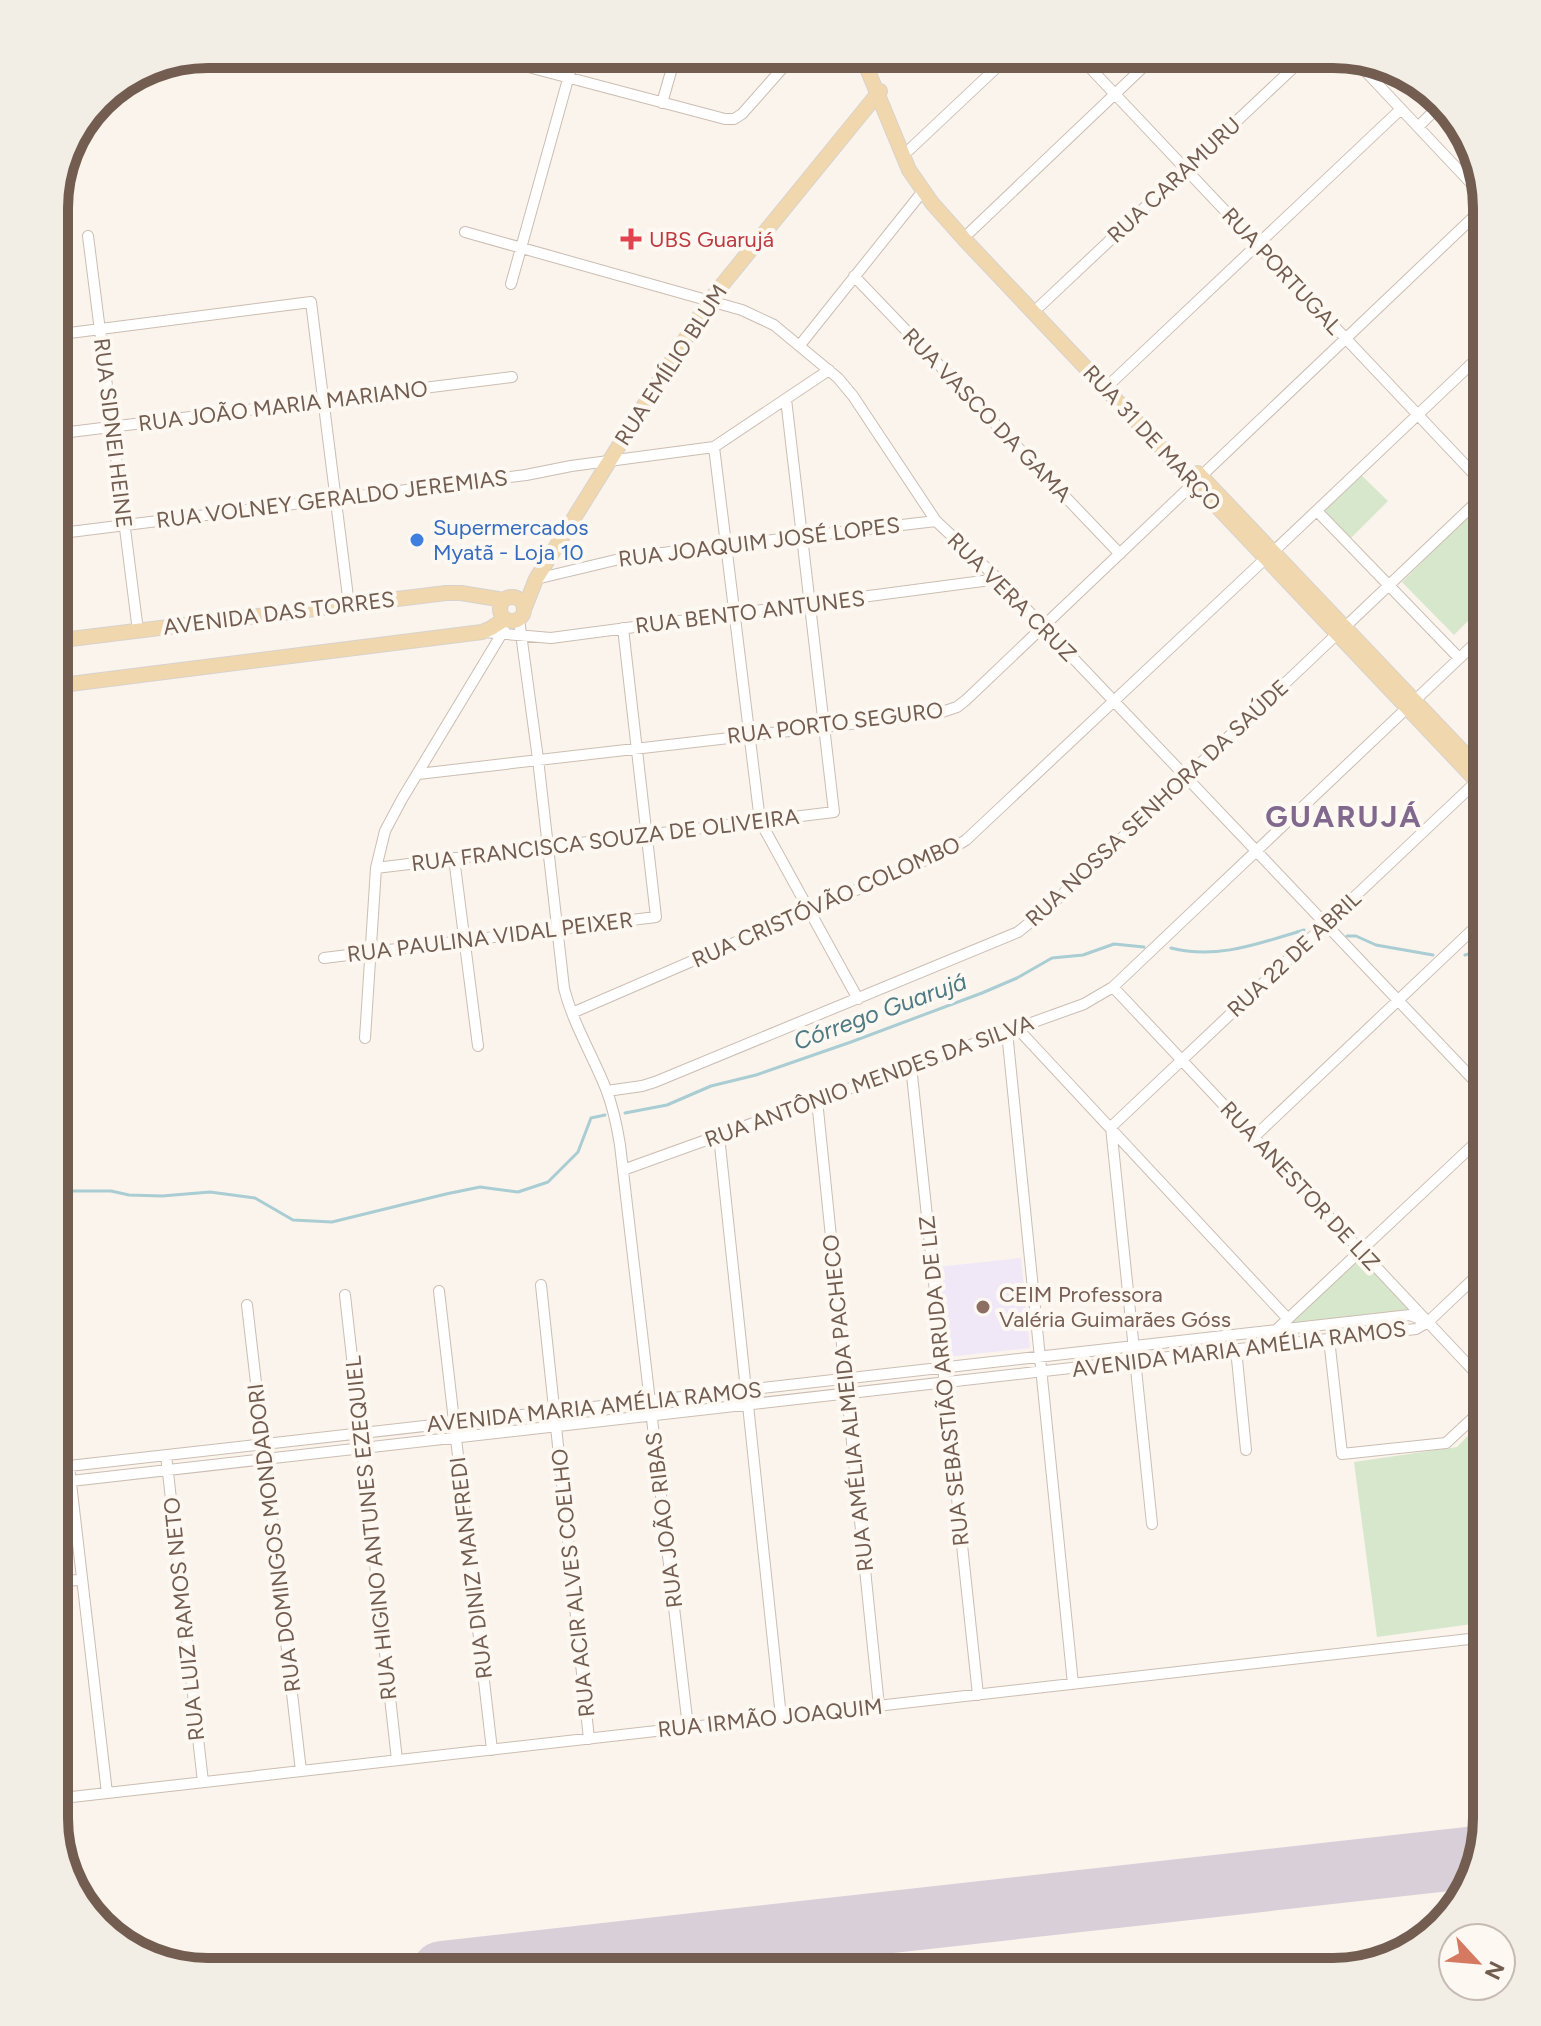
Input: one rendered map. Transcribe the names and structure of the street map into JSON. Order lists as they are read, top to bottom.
{
  "streets": {
    "main road": ["RUA EMÍLIO BLUM", "RUA 31 DE MARÇO", "AVENIDA DAS TORRES"],
    "street": [
      "RUA CARAMURU",
      "RUA PORTUGAL",
      "RUA JOÃO MARIA MARIANO",
      "RUA VASCO DA GAMA",
      "RUA SIDNEI HEINE",
      "RUA VOLNEY GERALDO JEREMIAS",
      "RUA JOAQUIM JOSÉ LOPES",
      "RUA VERA CRUZ",
      "RUA BENTO ANTUNES",
      "RUA PORTO SEGURO",
      "RUA NOSSA SENHORA DA SAÚDE",
      "RUA FRANCISCA SOUZA DE OLIVEIRA",
      "RUA CRISTÓVÃO COLOMBO",
      "RUA PAULINA VIDAL PEIXER",
      "RUA 22 DE ABRIL",
      "RUA ANTÔNIO MENDES DA SILVA",
      "RUA ANESTOR DE LIZ",
      "AVENIDA MARIA AMÉLIA RAMOS",
      "RUA SEBASTIÃO ARRUDA DE LIZ",
      "RUA AMÉLIA ALMEIDA PACHECO",
      "RUA JOÃO RIBAS",
      "RUA HIGINO ANTUNES EZEQUIEL",
      "RUA DOMINGOS MONDADORI",
      "RUA DINIZ MANFREDI",
      "RUA ACIR ALVES COELHO",
      "RUA LUIZ RAMOS NETO",
      "RUA IRMÃO JOAQUIM"
    ]
  },
  "crossings": [
    ["RUA CARAMURU", "RUA PORTUGAL"],
    ["RUA CARAMURU", "RUA 31 DE MARÇO"],
    ["RUA PORTUGAL", "RUA PORTO SEGURO"],
    ["RUA PORTUGAL", "RUA CRISTÓVÃO COLOMBO"],
    ["RUA EMÍLIO BLUM", "RUA 31 DE MARÇO"],
    ["RUA EMÍLIO BLUM", "RUA VOLNEY GERALDO JEREMIAS"],
    ["RUA EMÍLIO BLUM", "RUA JOAQUIM JOSÉ LOPES"],
    ["RUA EMÍLIO BLUM", "RUA VERA CRUZ"],
    ["RUA EMÍLIO BLUM", "RUA BENTO ANTUNES"],
    ["RUA EMÍLIO BLUM", "AVENIDA DAS TORRES"],
    ["RUA EMÍLIO BLUM", "RUA PORTO SEGURO"],
    ["RUA EMÍLIO BLUM", "RUA FRANCISCA SOUZA DE OLIVEIRA"],
    ["RUA EMÍLIO BLUM", "RUA PAULINA VIDAL PEIXER"],
    ["RUA EMÍLIO BLUM", "RUA JOÃO RIBAS"],
    ["RUA JOÃO MARIA MARIANO", "RUA SIDNEI HEINE"],
    ["RUA VASCO DA GAMA", "RUA PORTO SEGURO"],
    ["RUA SIDNEI HEINE", "RUA VOLNEY GERALDO JEREMIAS"],
    ["RUA SIDNEI HEINE", "AVENIDA DAS TORRES"],
    ["RUA 31 DE MARÇO", "RUA PORTO SEGURO"],
    ["RUA 31 DE MARÇO", "RUA NOSSA SENHORA DA SAÚDE"],
    ["RUA 31 DE MARÇO", "RUA CRISTÓVÃO COLOMBO"],
    ["RUA 31 DE MARÇO", "RUA ANTÔNIO MENDES DA SILVA"],
    ["RUA JOAQUIM JOSÉ LOPES", "RUA VERA CRUZ"],
    ["RUA VERA CRUZ", "RUA BENTO ANTUNES"],
    ["RUA VERA CRUZ", "RUA PORTO SEGURO"],
    ["RUA VERA CRUZ", "RUA NOSSA SENHORA DA SAÚDE"],
    ["RUA VERA CRUZ", "RUA CRISTÓVÃO COLOMBO"],
    ["RUA VERA CRUZ", "RUA 22 DE ABRIL"],
    ["RUA VERA CRUZ", "RUA ANTÔNIO MENDES DA SILVA"],
    ["RUA BENTO ANTUNES", "AVENIDA DAS TORRES"],
    ["RUA BENTO ANTUNES", "RUA JOÃO RIBAS"],
    ["AVENIDA DAS TORRES", "RUA JOÃO RIBAS"],
    ["RUA PORTO SEGURO", "RUA FRANCISCA SOUZA DE OLIVEIRA"],
    ["RUA PORTO SEGURO", "RUA JOÃO RIBAS"],
    ["RUA NOSSA SENHORA DA SAÚDE", "RUA JOÃO RIBAS"],
    ["RUA FRANCISCA SOUZA DE OLIVEIRA", "RUA PAULINA VIDAL PEIXER"],
    ["RUA FRANCISCA SOUZA DE OLIVEIRA", "RUA JOÃO RIBAS"],
    ["RUA CRISTÓVÃO COLOMBO", "RUA JOÃO RIBAS"],
    ["RUA PAULINA VIDAL PEIXER", "RUA JOÃO RIBAS"],
    ["RUA 22 DE ABRIL", "RUA ANESTOR DE LIZ"],
    ["RUA ANTÔNIO MENDES DA SILVA", "RUA ANESTOR DE LIZ"],
    ["RUA ANTÔNIO MENDES DA SILVA", "RUA SEBASTIÃO ARRUDA DE LIZ"],
    ["RUA ANTÔNIO MENDES DA SILVA", "RUA AMÉLIA ALMEIDA PACHECO"],
    ["RUA ANTÔNIO MENDES DA SILVA", "RUA JOÃO RIBAS"],
    ["RUA ANESTOR DE LIZ", "AVENIDA MARIA AMÉLIA RAMOS"],
    ["AVENIDA MARIA AMÉLIA RAMOS", "RUA SEBASTIÃO ARRUDA DE LIZ"],
    ["AVENIDA MARIA AMÉLIA RAMOS", "RUA AMÉLIA ALMEIDA PACHECO"],
    ["AVENIDA MARIA AMÉLIA RAMOS", "RUA JOÃO RIBAS"],
    ["AVENIDA MARIA AMÉLIA RAMOS", "RUA HIGINO ANTUNES EZEQUIEL"],
    ["AVENIDA MARIA AMÉLIA RAMOS", "RUA DOMINGOS MONDADORI"],
    ["AVENIDA MARIA AMÉLIA RAMOS", "RUA DINIZ MANFREDI"],
    ["AVENIDA MARIA AMÉLIA RAMOS", "RUA ACIR ALVES COELHO"],
    ["AVENIDA MARIA AMÉLIA RAMOS", "RUA LUIZ RAMOS NETO"],
    ["RUA SEBASTIÃO ARRUDA DE LIZ", "RUA IRMÃO JOAQUIM"],
    ["RUA AMÉLIA ALMEIDA PACHECO", "RUA IRMÃO JOAQUIM"],
    ["RUA JOÃO RIBAS", "RUA IRMÃO JOAQUIM"],
    ["RUA HIGINO ANTUNES EZEQUIEL", "RUA IRMÃO JOAQUIM"],
    ["RUA DOMINGOS MONDADORI", "RUA IRMÃO JOAQUIM"],
    ["RUA DINIZ MANFREDI", "RUA IRMÃO JOAQUIM"],
    ["RUA ACIR ALVES COELHO", "RUA IRMÃO JOAQUIM"],
    ["RUA LUIZ RAMOS NETO", "RUA IRMÃO JOAQUIM"]
  ],
  "districts": ["GUARUJÁ"],
  "water": ["Córrego Guarujá"],
  "places": {
    "health": ["UBS Guarujá"],
    "other": ["Supermercados Myatã - Loja 10", "CEIM Professora Valéria Guimarães Góss"]
  },
  "north": "bottom right"
}
